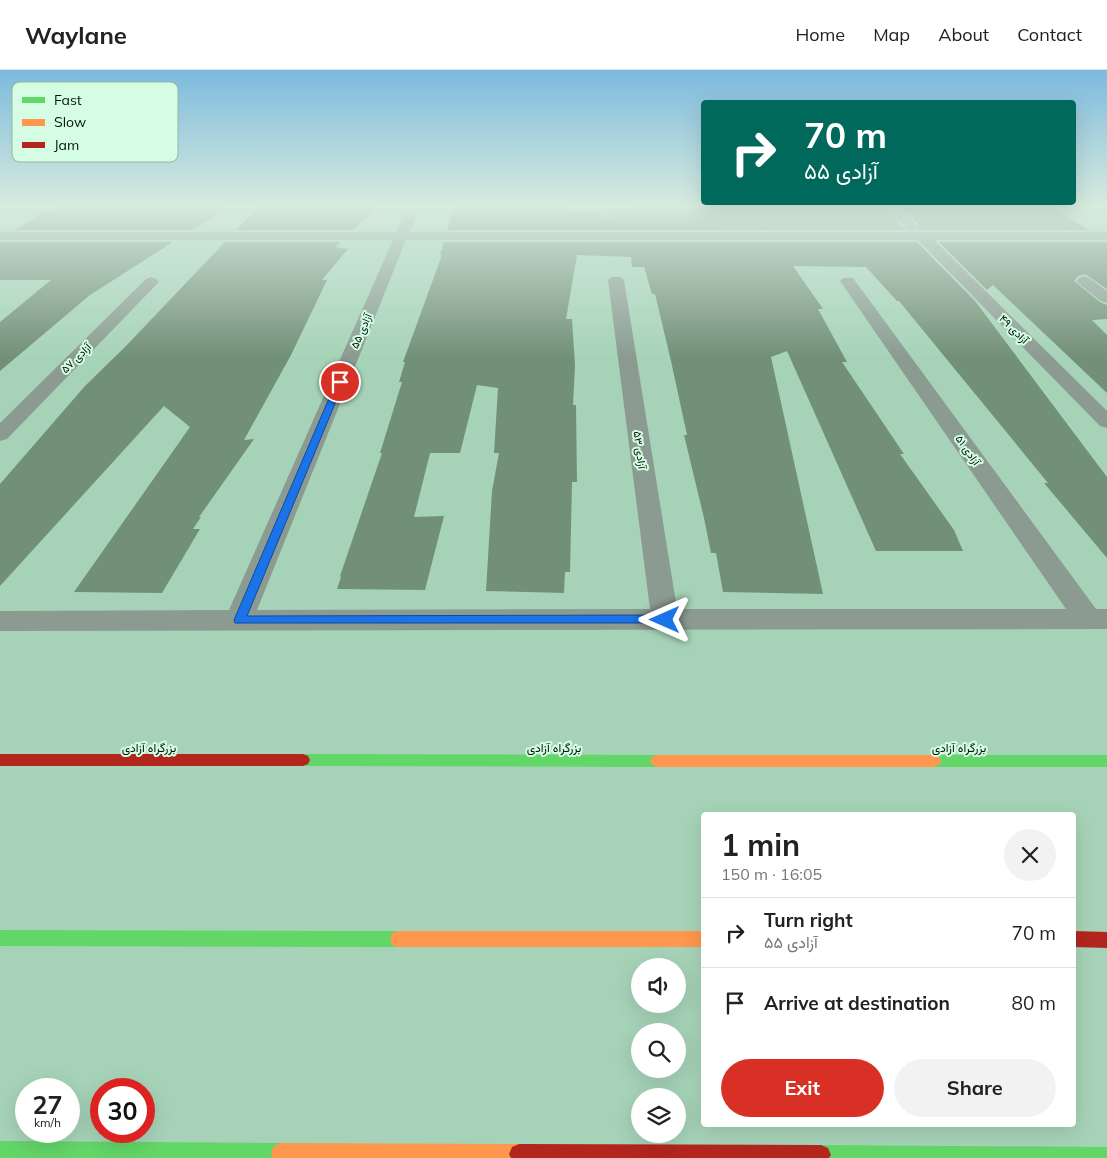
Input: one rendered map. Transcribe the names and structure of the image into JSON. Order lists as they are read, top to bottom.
{
  "streets": {
    "main road": ["بزرگراه آزادی"],
    "street": [
      "۴۹ آزادی",
      "آزادی ۵۵",
      "آزادی ۵۷",
      "۵۳ آزادی",
      "۵۱ آزادی"
    ]
  },
  "legend": ["Fast", "Slow", "Jam"],
  "page": {
    "header": "Waylane",
    "nav": [
      "Home",
      "Map",
      "About",
      "Contact"
    ],
    "turn": ["70 m", "آزادی ۵۵"],
    "heading": ["1 min", "150 m · 16:05"],
    "list": [
      {
        "name": "Turn right",
        "note": "آزادی ۵۵",
        "value": "70 m"
      },
      {
        "name": "Arrive at destination",
        "value": "80 m"
      }
    ],
    "buttons": ["Exit", "Share"],
    "speed": "27 km/h",
    "limit": "30"
  }
}
